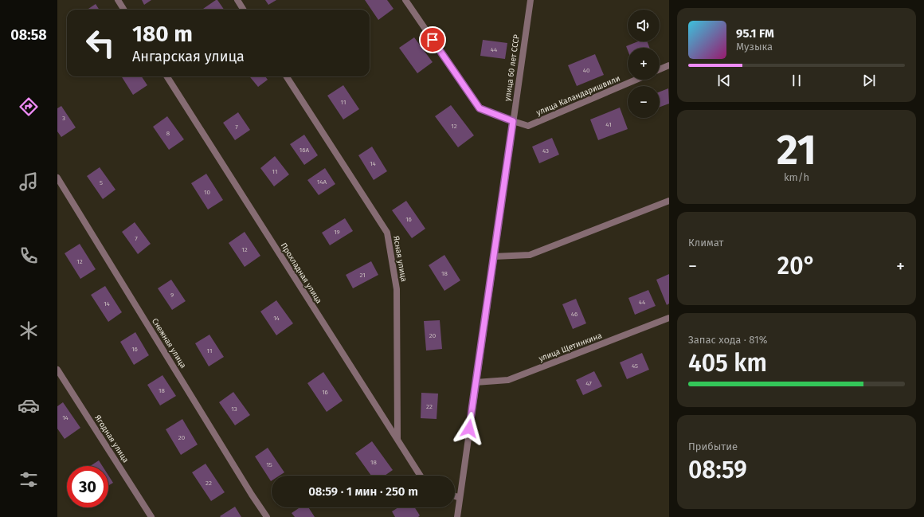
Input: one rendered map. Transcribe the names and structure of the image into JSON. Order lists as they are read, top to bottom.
{
  "streets": {
    "street": [
      "улица 60 лет СССР",
      "улица Каландаришвили",
      "Ясная улица",
      "Прохладная улица",
      "Снежная улица",
      "улица Щетинкина",
      "Ягодная улица"
    ]
  },
  "crossings": [
    ["улица 60 лет СССР", "улица Каландаришвили"],
    ["улица 60 лет СССР", "улица Щетинкина"],
    ["Ясная улица", "Прохладная улица"]
  ],
  "house_numbers": [
    "44",
    "40",
    "11",
    "3",
    "41",
    "12",
    "7",
    "8",
    "16А",
    "43",
    "14",
    "11",
    "14А",
    "5",
    "10",
    "16",
    "19",
    "7",
    "12",
    "12",
    "18",
    "21",
    "9",
    "44",
    "14",
    "46",
    "14",
    "20",
    "16",
    "11",
    "45",
    "47",
    "18",
    "16",
    "22",
    "13",
    "14",
    "20",
    "18",
    "15",
    "22"
  ],
  "page": {
    "tabs": "08:58",
    "map_buttons": ["+", "−"],
    "turn": ["180 m", "Ангарская улица"],
    "song": ["95.1 FM", "Музыка"],
    "tile": [
      ["21", "km/h"],
      "Климат",
      ["Запас хода · 81%", "405 km"],
      ["Прибытие", "08:59"]
    ],
    "heat": ["−", "20°", "+"],
    "limit": "30",
    "trip": "08:59 · 1 мин · 250 m"
  }
}
